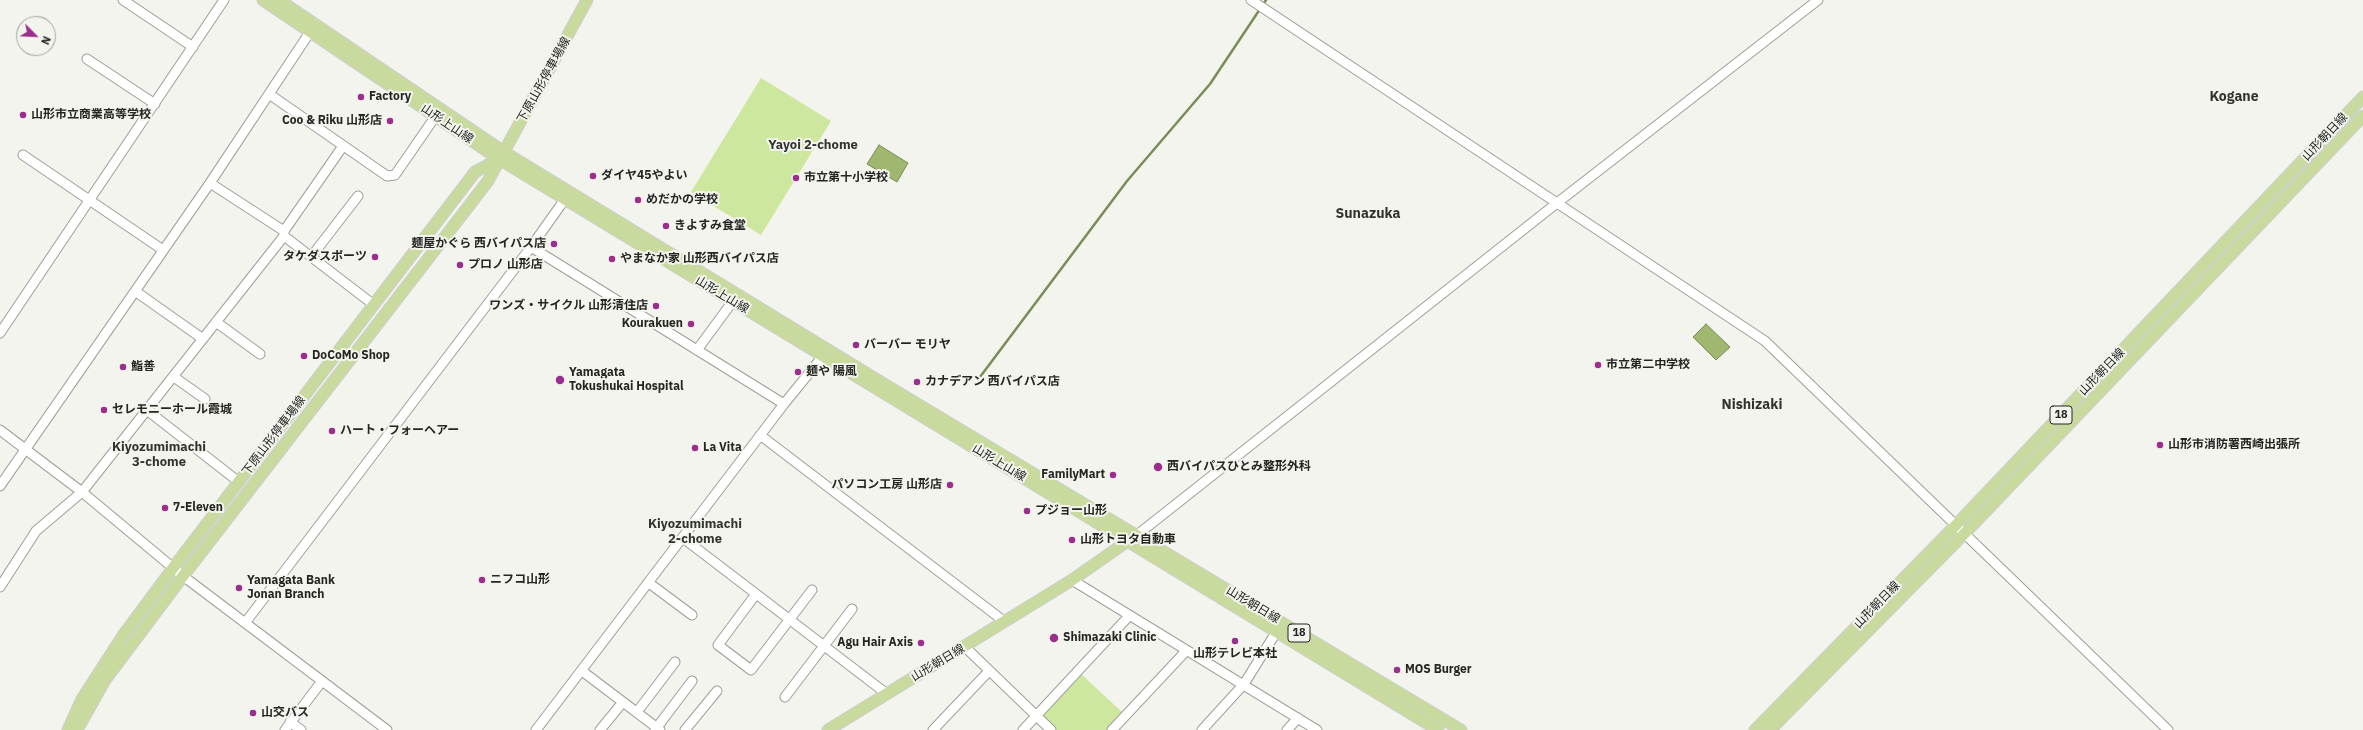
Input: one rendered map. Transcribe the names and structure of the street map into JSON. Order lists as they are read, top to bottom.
{
  "streets": {
    "main road": [
      "下原山形停車場線",
      "山形上山線",
      "山形朝日線",
      "18"
    ]
  },
  "crossings": [
    ["下原山形停車場線", "山形上山線"],
    ["山形上山線", "山形朝日線"]
  ],
  "districts": [
    "Kogane",
    "Yayoi 2-chome",
    "Sunazuka",
    "Nishizaki",
    "Kiyozumimachi 3-chome",
    "Kiyozumimachi 2-chome"
  ],
  "places": [
    "Factory",
    "山形市立商業高等学校",
    "Coo & Riku 山形店",
    "ダイヤ45やよい",
    "市立第十小学校",
    "めだかの学校",
    "きよすみ食堂",
    "麺屋かぐら 西バイパス店",
    "タケダスポーツ",
    "やまなか家 山形西バイパス店",
    "プロノ 山形店",
    "ワンズ・サイクル 山形清住店",
    "Kourakuen",
    "バーバー モリヤ",
    "DoCoMo Shop",
    "市立第二中学校",
    "鮨善",
    "麺や 陽風",
    "Yamagata Tokushukai Hospital",
    "カナデアン 西バイパス店",
    "セレモニーホール霞城",
    "ハート・フォーヘアー",
    "山形市消防署西崎出張所",
    "La Vita",
    "西バイパスひとみ整形外科",
    "FamilyMart",
    "パソコン工房 山形店",
    "7-Eleven",
    "プジョー山形",
    "山形トヨタ自動車",
    "ニフコ山形",
    "Yamagata Bank Jonan Branch",
    "Shimazaki Clinic",
    "山形テレビ本社",
    "Agu Hair Axis",
    "MOS Burger",
    "山交バス"
  ],
  "north": "bottom right"
}
